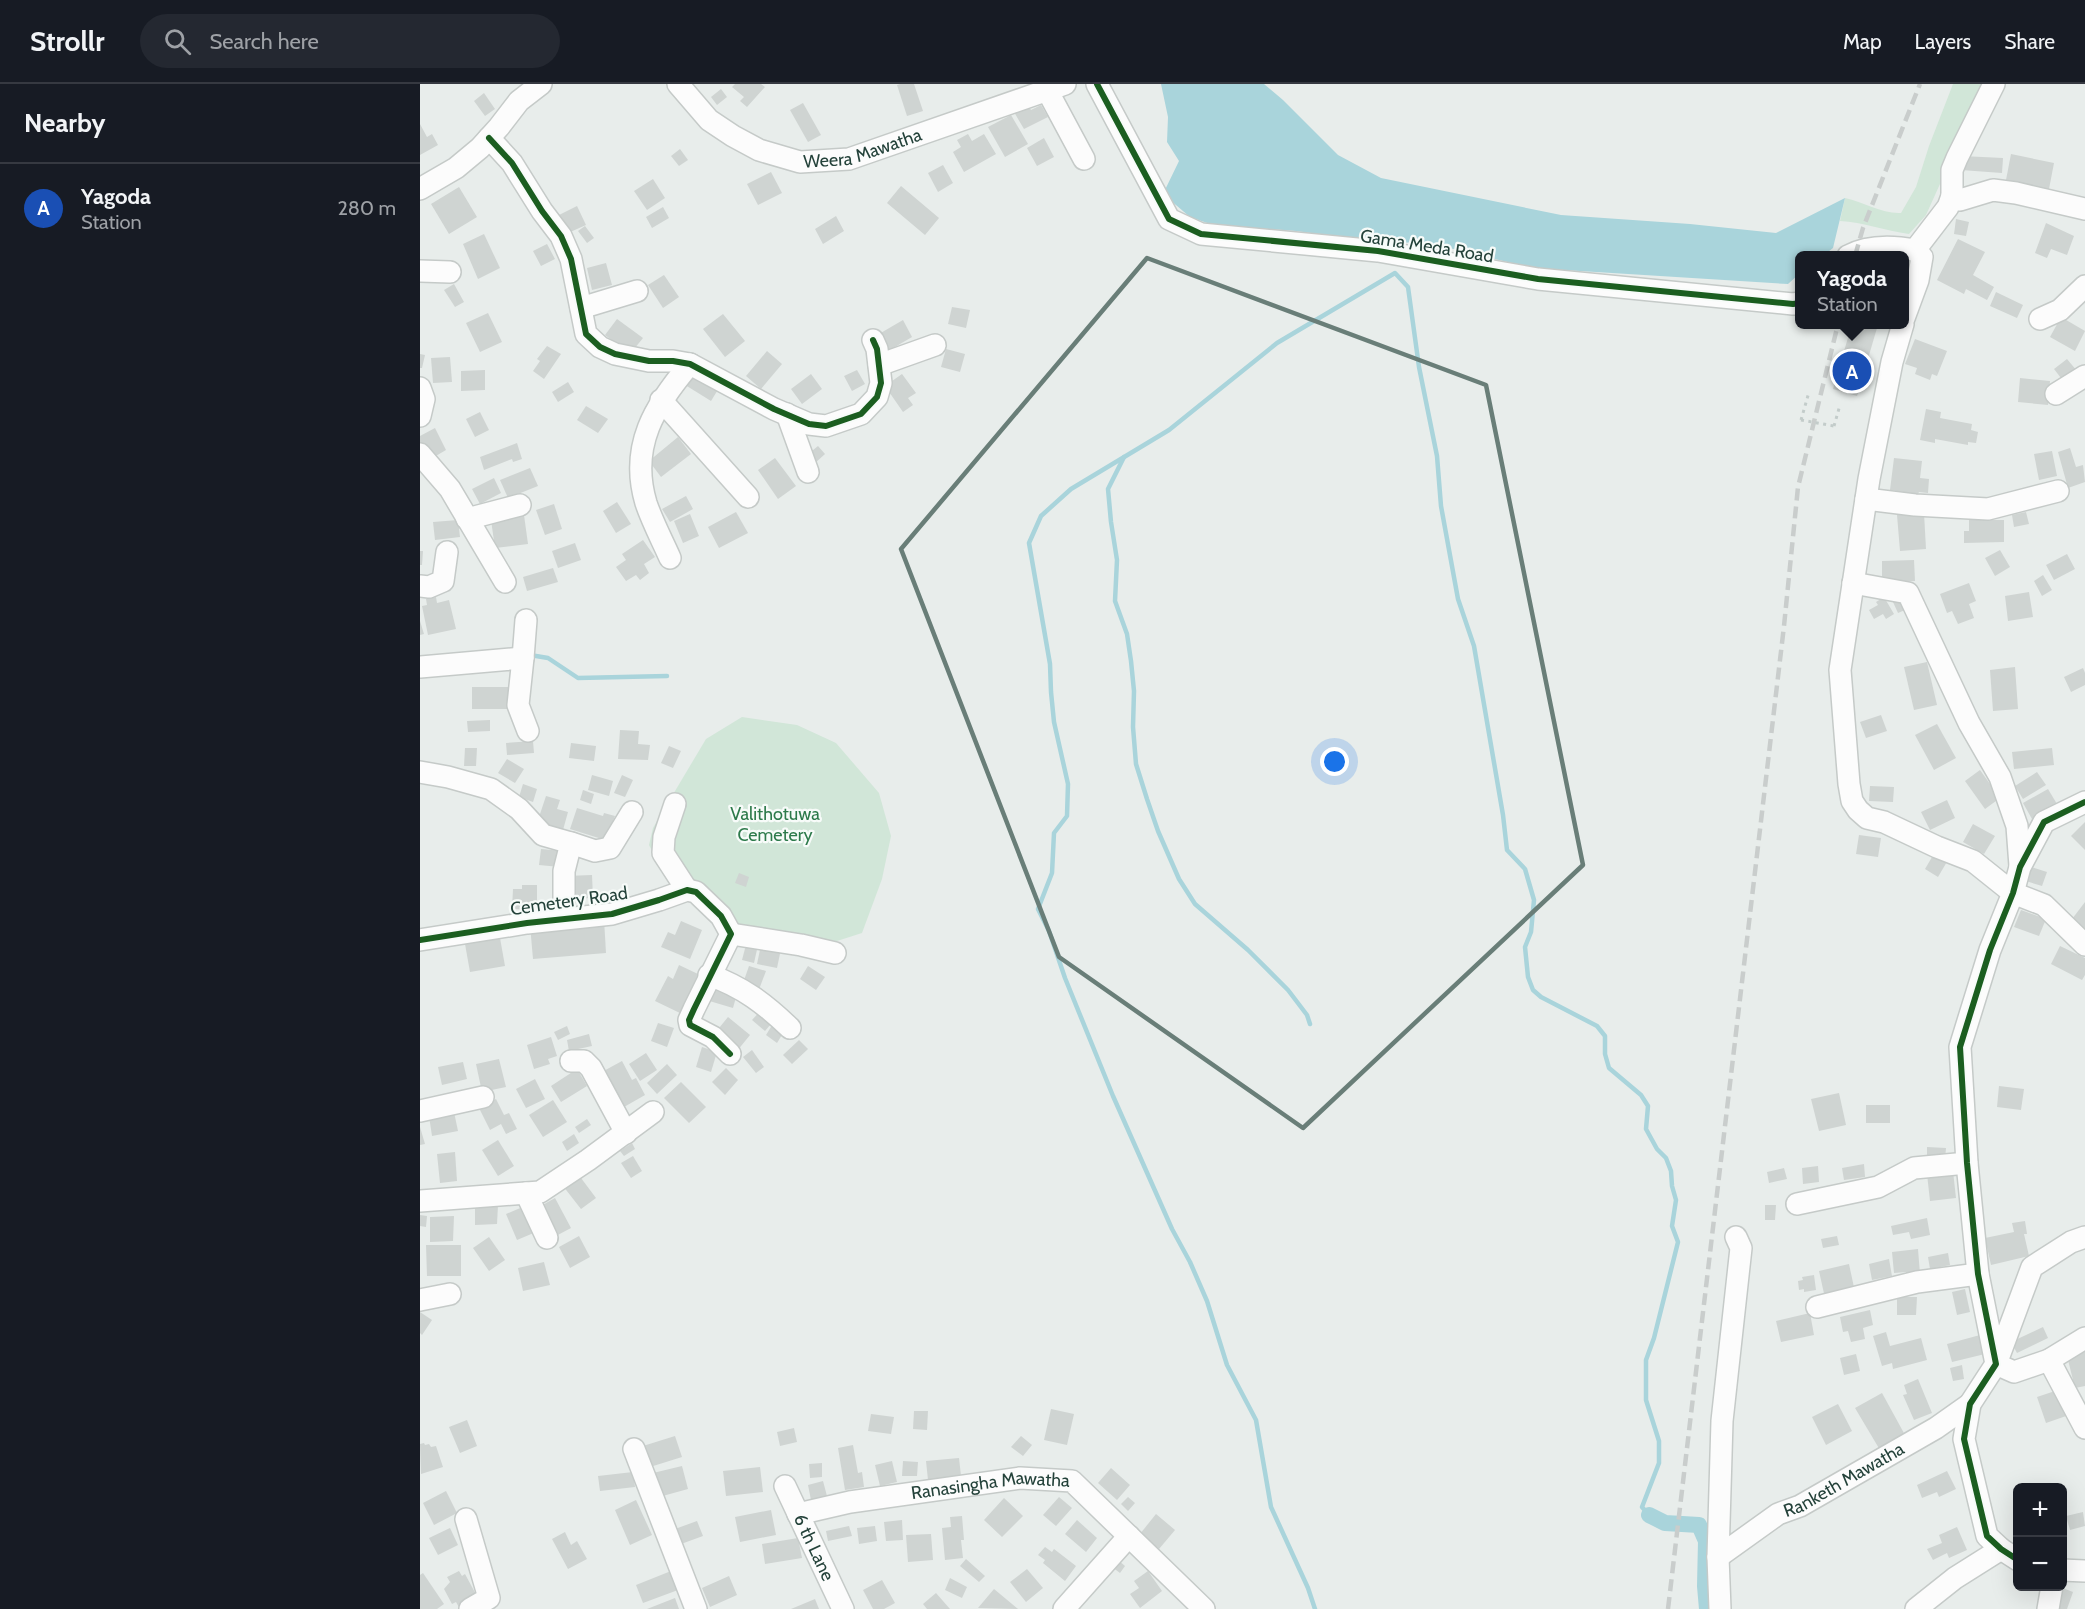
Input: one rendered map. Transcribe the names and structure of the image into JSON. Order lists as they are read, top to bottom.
{
  "streets": {
    "street": [
      "Weera Mawatha",
      "Gama Meda Road",
      "Cemetery Road",
      "Ranketh Mawatha",
      "Ranasingha Mawatha",
      "6 th Lane"
    ]
  },
  "crossings": [
    ["Ranasingha Mawatha", "6 th Lane"]
  ],
  "parks": ["Valithotuwa Cemetery"],
  "page": {
    "header": "Strollr",
    "search": "Search here",
    "nav": ["Map", "Layers", "Share"],
    "heading": "Nearby",
    "list": [
      {
        "mark": "A",
        "name": "Yagoda",
        "note": "Station",
        "value": "280 m"
      }
    ],
    "popup": ["Yagoda", "Station"],
    "pins": "A",
    "map_buttons": ["+", "−"]
  }
}
